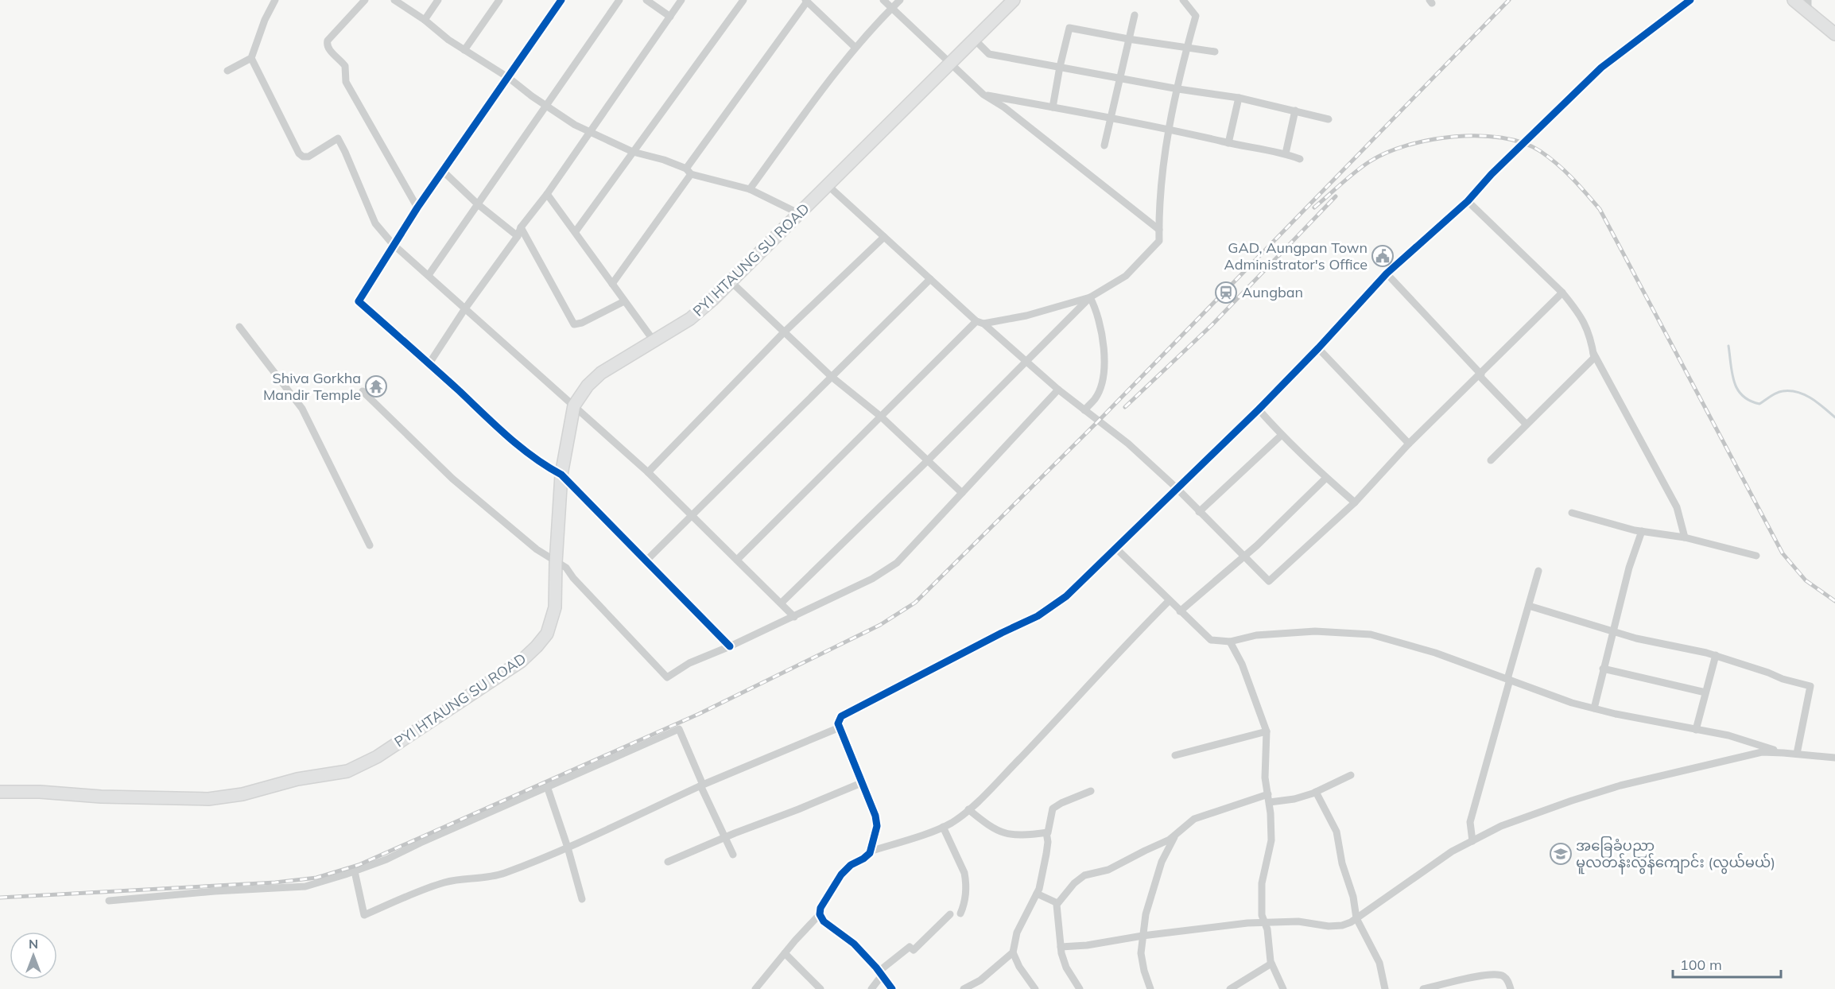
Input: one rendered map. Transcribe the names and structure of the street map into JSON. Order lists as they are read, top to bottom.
{
  "streets": {
    "highway": ["PYI HTAUNG SU ROAD"]
  },
  "places": {
    "public building": ["GAD, Aungpan Town Administrator's Office"],
    "station": ["Aungban"],
    "temple": ["Shiva Gorkha Mandir Temple"],
    "school or university": ["အခြေခံပညာ မူလတန်းလွန်ကျောင်း (လွယ်မယ်)"]
  },
  "scale_bar": "100 m",
  "north": "top"
}
